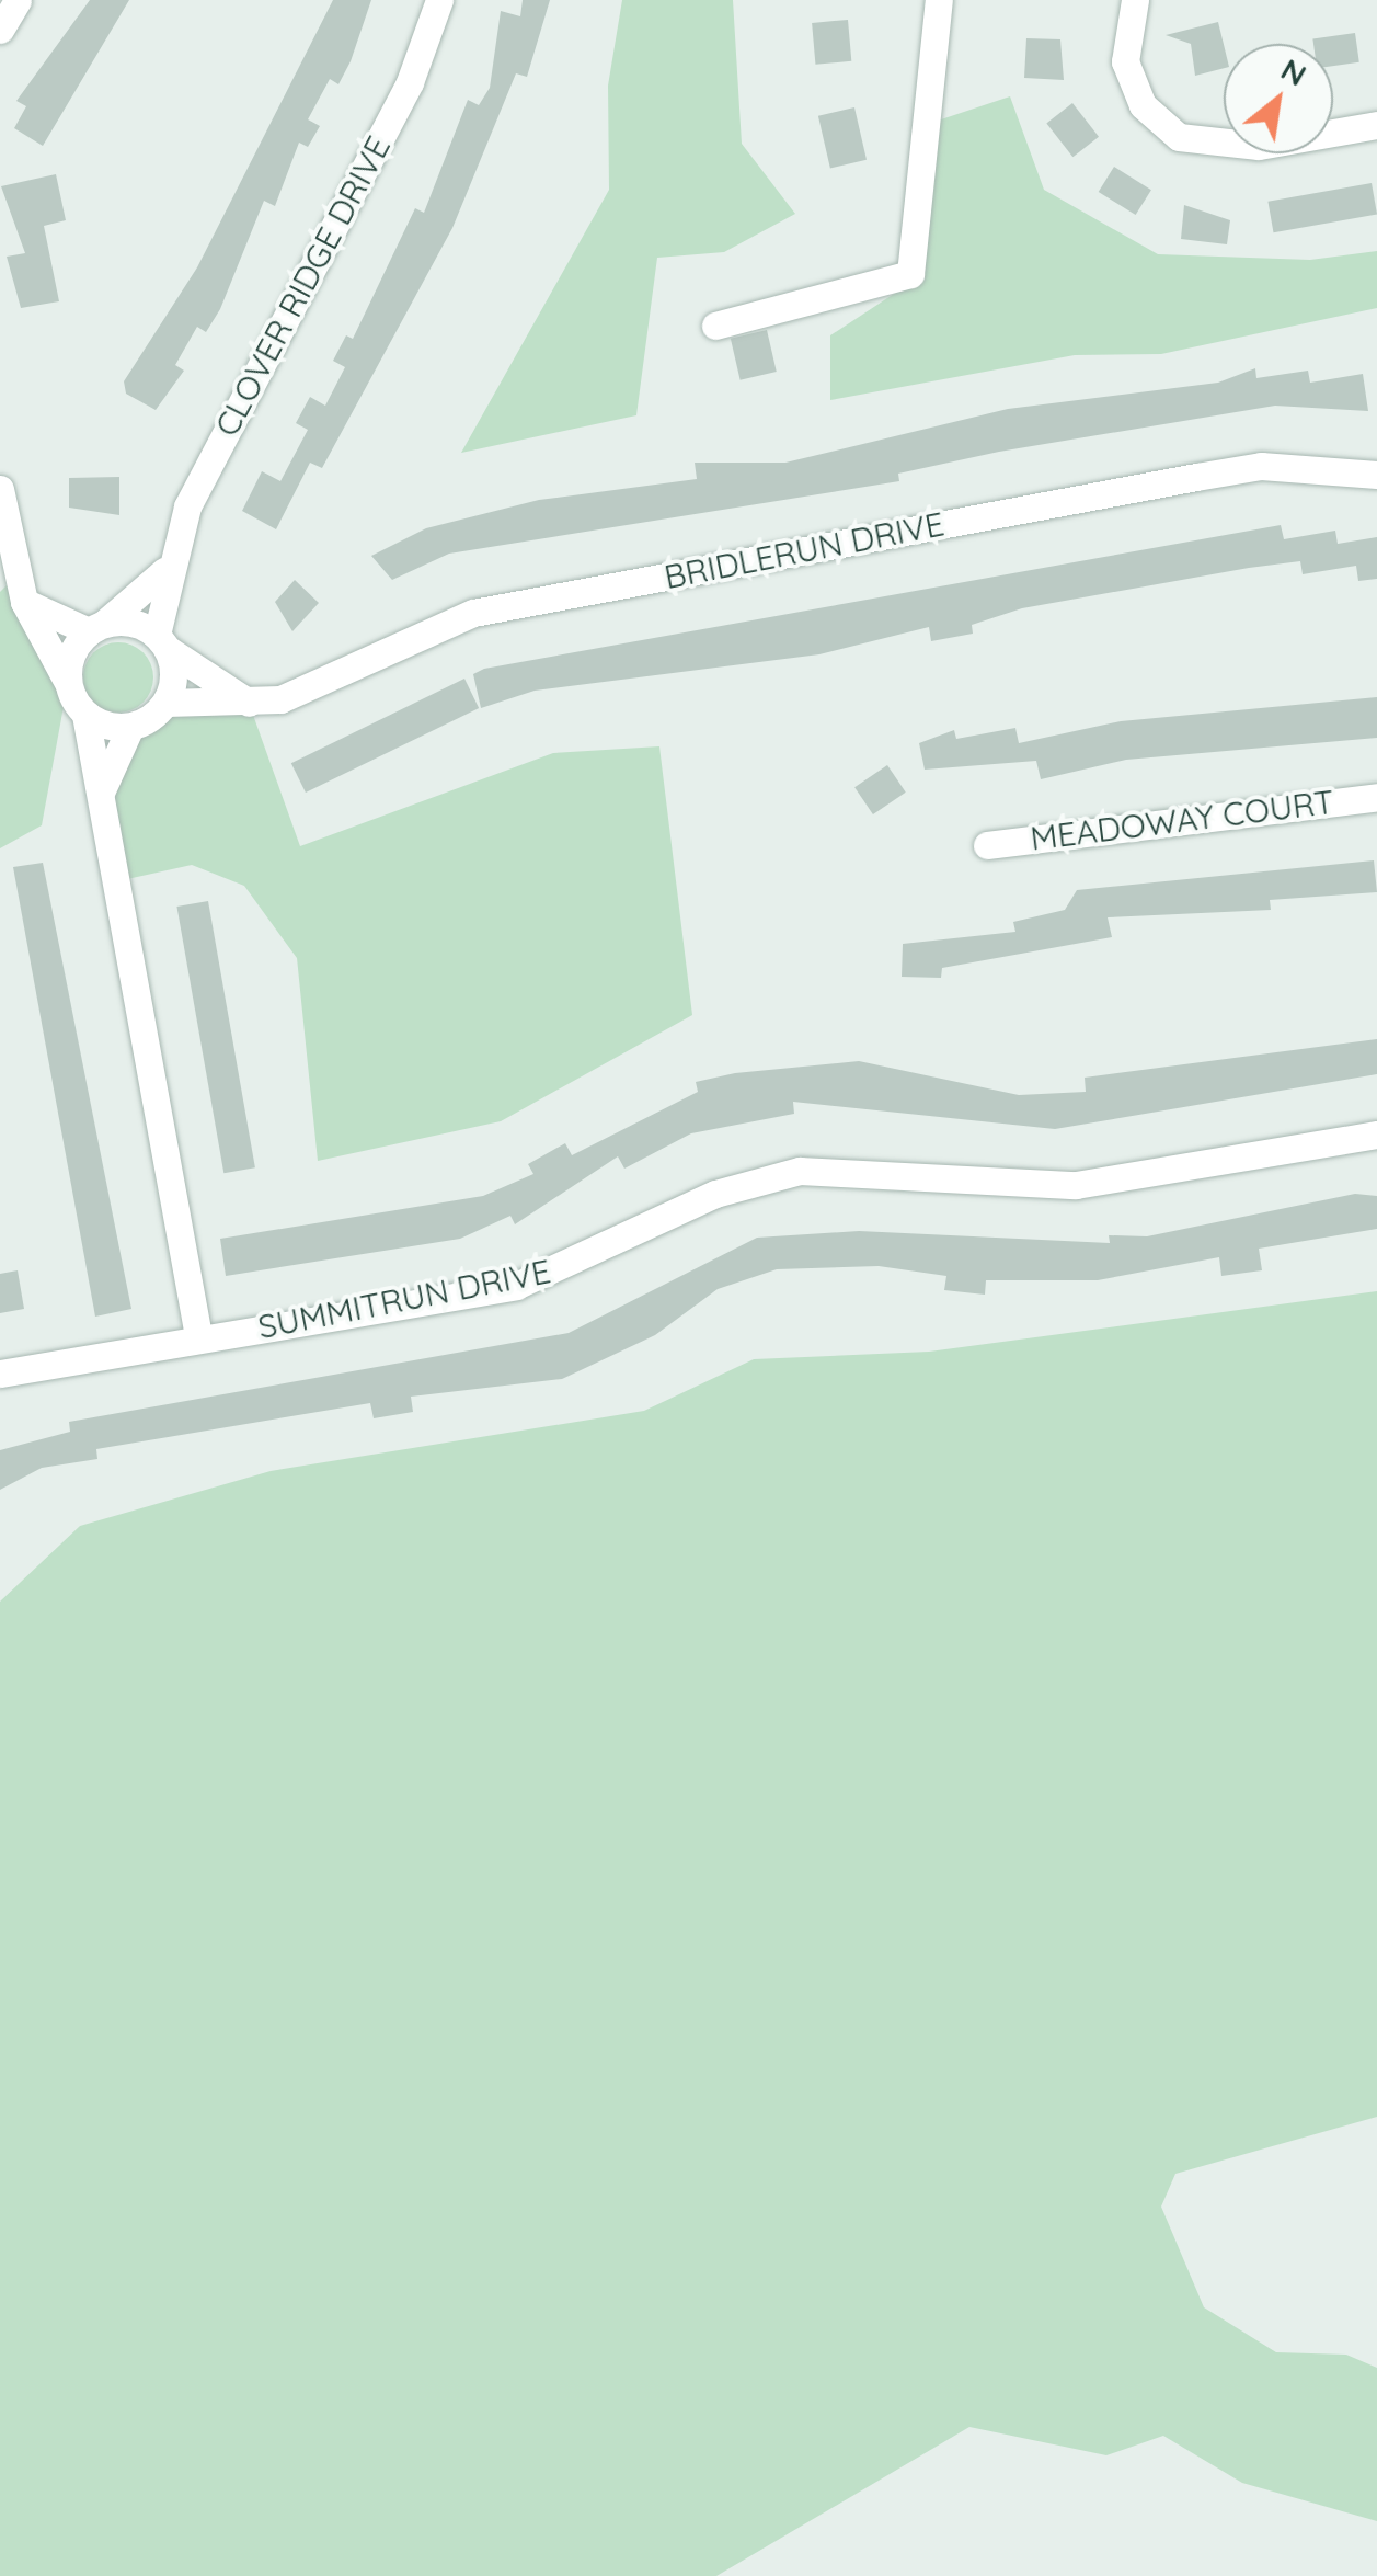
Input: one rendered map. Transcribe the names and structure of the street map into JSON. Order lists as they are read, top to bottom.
{
  "streets": {
    "street": [
      "CLOVER RIDGE DRIVE",
      "BRIDLERUN DRIVE",
      "MEADOWAY COURT",
      "SUMMITRUN DRIVE"
    ]
  },
  "crossings": [
    ["CLOVER RIDGE DRIVE", "BRIDLERUN DRIVE"]
  ],
  "north": "top right"
}
